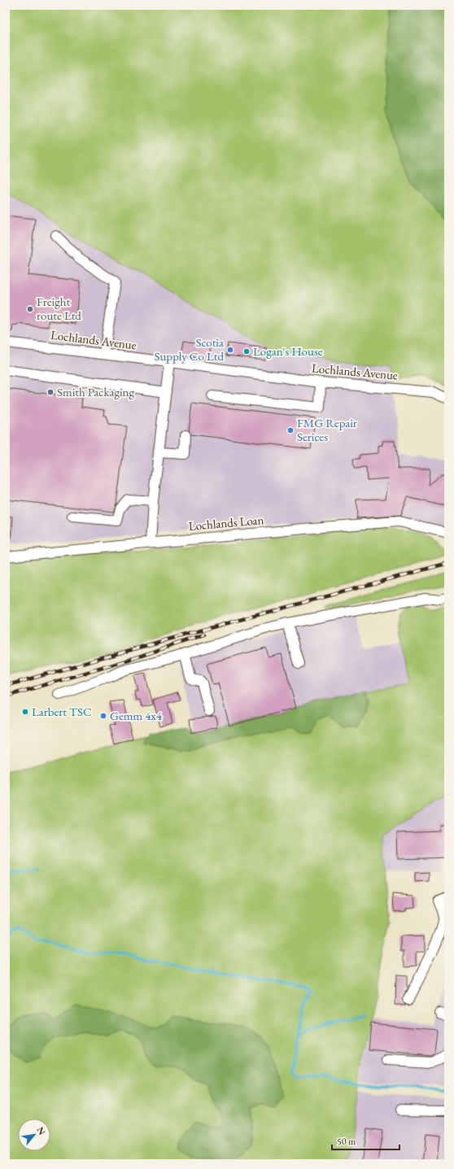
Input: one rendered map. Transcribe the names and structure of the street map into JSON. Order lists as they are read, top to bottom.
{
  "streets": {
    "street": ["Lochlands Avenue", "Lochlands Loan"]
  },
  "places": [
    "Freight route Ltd",
    "Scotia Supply Co Ltd",
    "Logan's House",
    "Smith Packaging",
    "FMG Repair Serices",
    "Larbert TSC",
    "Gemm 4x4"
  ],
  "scale_bar": "50 m",
  "north": "top right"
}
